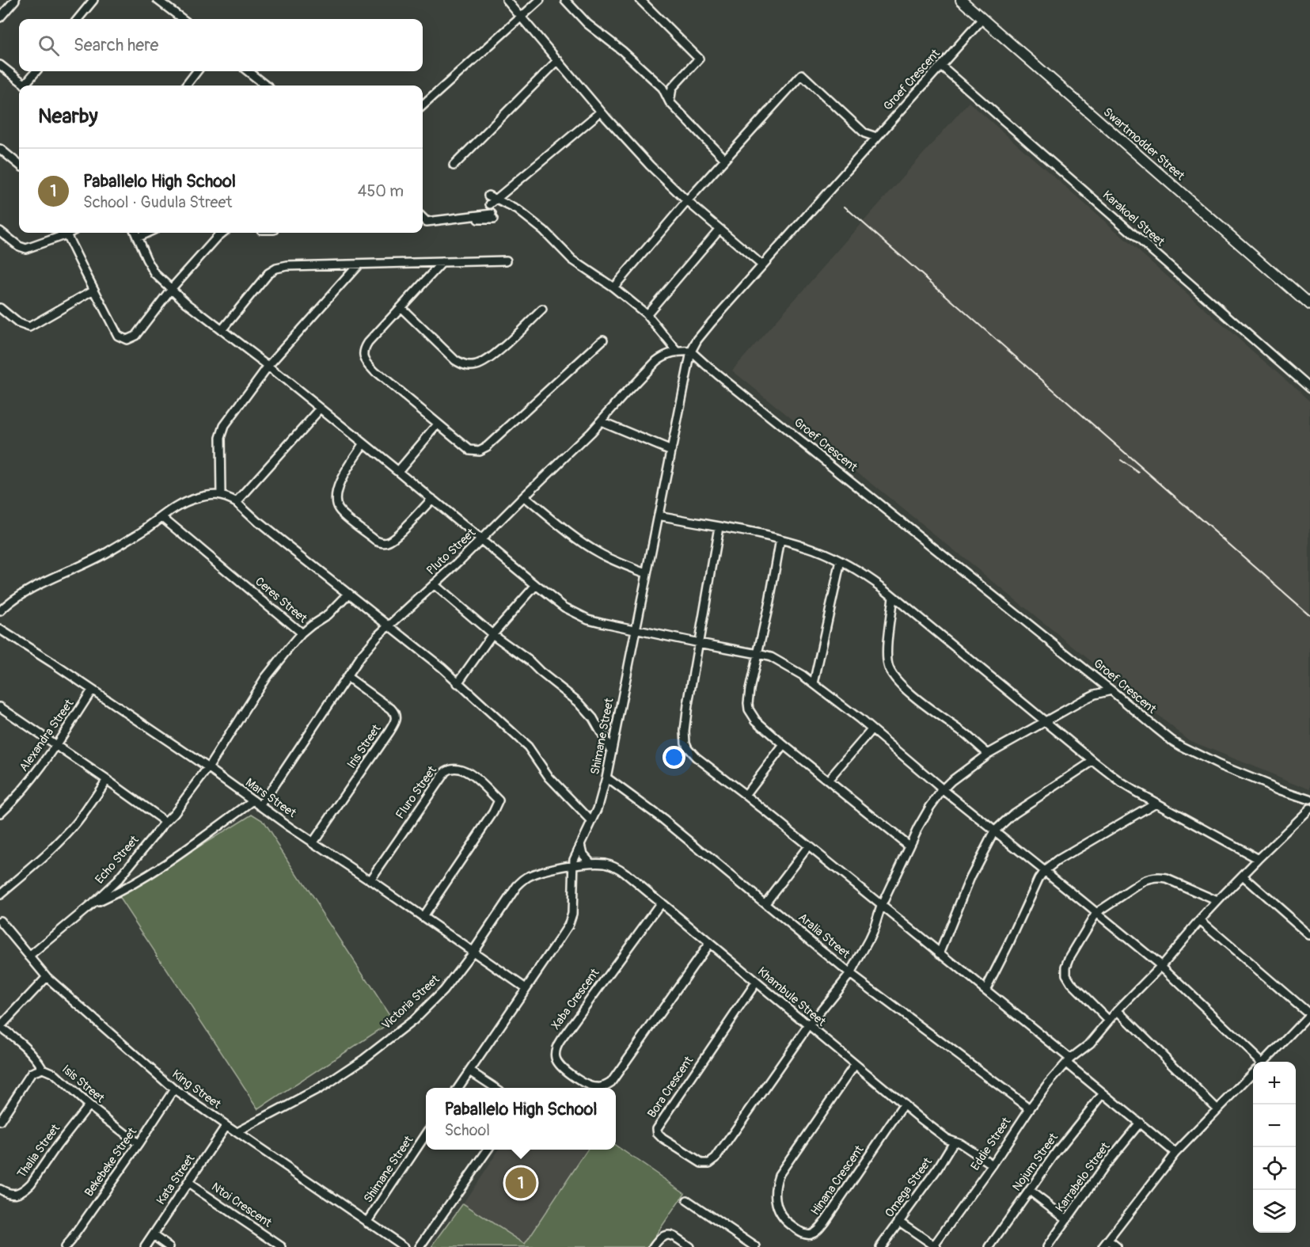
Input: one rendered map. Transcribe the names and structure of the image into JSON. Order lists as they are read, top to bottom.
{
  "streets": {
    "main road": ["Swartmodder Street"],
    "street": [
      "Groef Crescent",
      "Karakoel Street",
      "Pluto Street",
      "Ceres Street",
      "Alexandra Street",
      "Shimane Street",
      "Iris Street",
      "Fluro Street",
      "Mars Street",
      "Echo Street",
      "Aralia Street",
      "Khambule Street",
      "Xaba Crescent",
      "Victoria Street",
      "Isis Street",
      "Bora Crescent",
      "King Street",
      "Eddie Street",
      "Thalia Street",
      "Bekebeke Street",
      "Nojum Street",
      "Karrabelo Street",
      "Kata Street",
      "Hinana Crescent",
      "Omega Street",
      "Ntoi Crescent"
    ]
  },
  "crossings": [
    ["Groef Crescent", "Swartmodder Street"],
    ["Groef Crescent", "Karakoel Street"],
    ["Groef Crescent", "Shimane Street"],
    ["Pluto Street", "Iris Street"],
    ["Pluto Street", "Mars Street"],
    ["Ceres Street", "Mars Street"],
    ["Ceres Street", "Echo Street"],
    ["Alexandra Street", "Mars Street"],
    ["Shimane Street", "Mars Street"],
    ["Shimane Street", "Aralia Street"],
    ["Shimane Street", "Khambule Street"],
    ["Shimane Street", "Victoria Street"],
    ["Shimane Street", "King Street"],
    ["Iris Street", "Mars Street"],
    ["Fluro Street", "Mars Street"],
    ["Mars Street", "Victoria Street"],
    ["Echo Street", "King Street"],
    ["Aralia Street", "Eddie Street"],
    ["Khambule Street", "Xaba Crescent"],
    ["Khambule Street", "Victoria Street"],
    ["Khambule Street", "Bora Crescent"],
    ["Khambule Street", "Eddie Street"],
    ["Khambule Street", "Hinana Crescent"],
    ["Khambule Street", "Omega Street"],
    ["Victoria Street", "King Street"],
    ["Isis Street", "Thalia Street"],
    ["Isis Street", "Bekebeke Street"],
    ["King Street", "Bekebeke Street"],
    ["King Street", "Kata Street"],
    ["Kata Street", "Ntoi Crescent"]
  ],
  "page": {
    "search": "Search here",
    "heading": "Nearby",
    "list": [
      {
        "mark": "1",
        "name": "Paballelo High School",
        "note": "School · Gudula Street",
        "value": "450 m"
      }
    ],
    "map_buttons": ["+", "−"],
    "popup": ["Paballelo High School", "School"],
    "pins": "1"
  }
}
